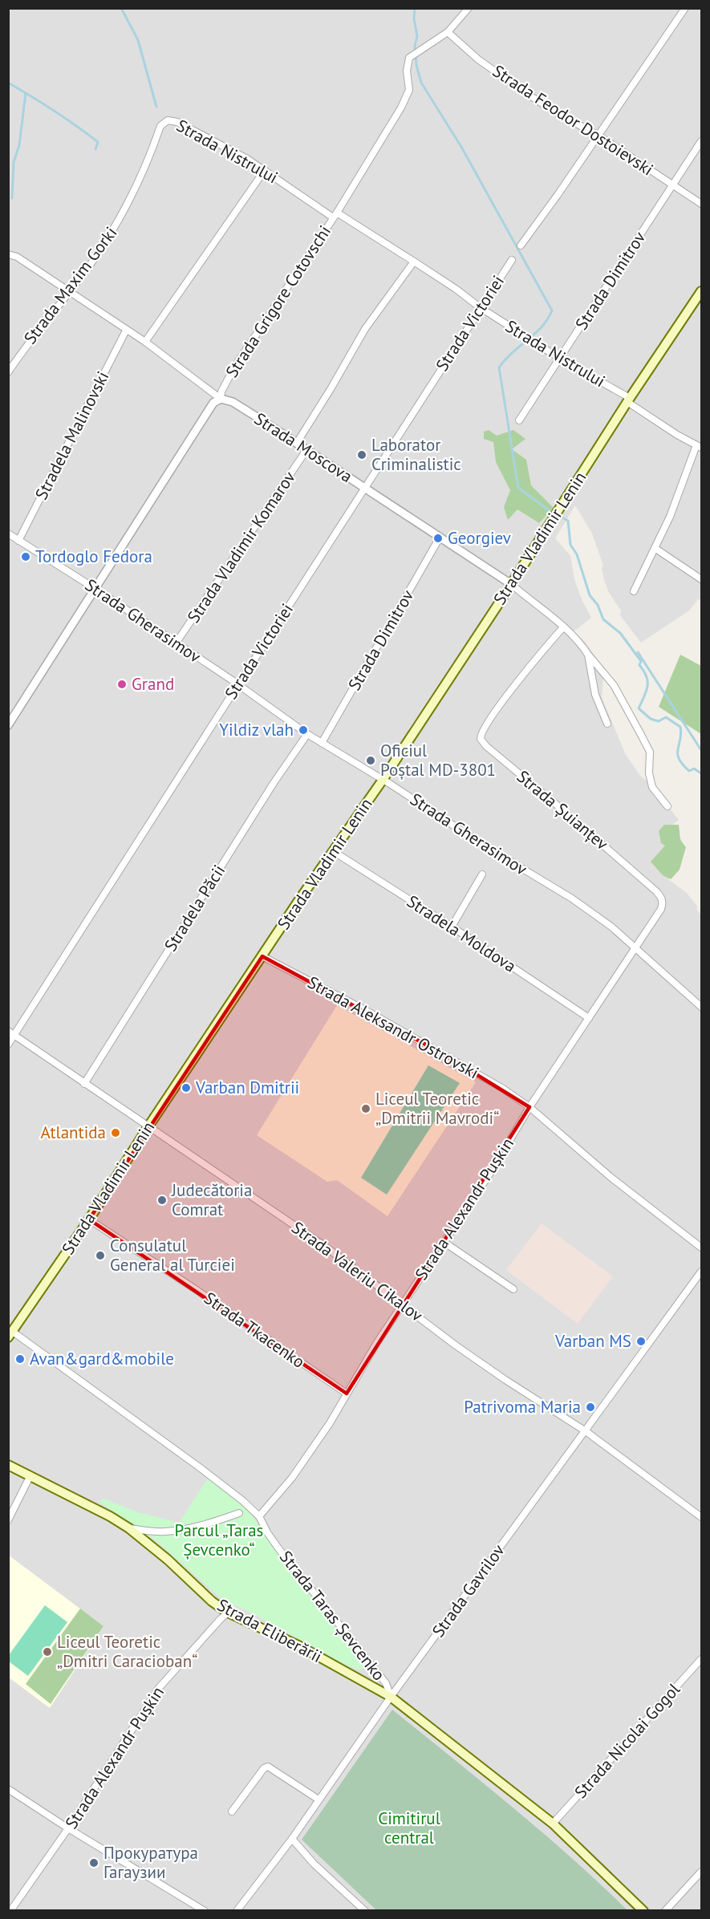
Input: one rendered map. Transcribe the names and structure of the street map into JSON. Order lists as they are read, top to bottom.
{
  "streets": {
    "main road": ["Strada Vladimir Lenin", "Strada Taras Șevcenko", "Strada Eliberării"],
    "street": [
      "Strada Feodor Dostoievski",
      "Strada Nistrului",
      "Strada Dimitrov",
      "Strada Maxim Gorki",
      "Strada Grigore Cotovschi",
      "Strada Victoriei",
      "Stradela Malinovski",
      "Strada Moscova",
      "Strada Vladimir Komarov",
      "Strada Gherasimov",
      "Strada Șuianțev",
      "Stradela Păcii",
      "Stradela Moldova",
      "Strada Aleksandr Ostrovski",
      "Strada Alexandr Pușkin",
      "Strada Valeriu Cikalov",
      "Strada Tkacenko",
      "Strada Gavrilov",
      "Strada Nicolai Gogol"
    ]
  },
  "crossings": [
    ["Strada Feodor Dostoievski", "Strada Dimitrov"],
    ["Strada Feodor Dostoievski", "Strada Grigore Cotovschi"],
    ["Strada Nistrului", "Strada Dimitrov"],
    ["Strada Nistrului", "Strada Maxim Gorki"],
    ["Strada Nistrului", "Strada Grigore Cotovschi"],
    ["Strada Nistrului", "Strada Victoriei"],
    ["Strada Nistrului", "Strada Vladimir Lenin"],
    ["Strada Dimitrov", "Strada Moscova"],
    ["Strada Dimitrov", "Strada Gherasimov"],
    ["Strada Maxim Gorki", "Strada Moscova"],
    ["Strada Grigore Cotovschi", "Strada Moscova"],
    ["Strada Grigore Cotovschi", "Strada Gherasimov"],
    ["Strada Victoriei", "Strada Moscova"],
    ["Strada Victoriei", "Strada Gherasimov"],
    ["Strada Victoriei", "Strada Valeriu Cikalov"],
    ["Stradela Malinovski", "Strada Moscova"],
    ["Stradela Malinovski", "Strada Gherasimov"],
    ["Strada Moscova", "Strada Vladimir Lenin"],
    ["Strada Moscova", "Strada Vladimir Komarov"],
    ["Strada Moscova", "Strada Șuianțev"],
    ["Strada Vladimir Lenin", "Strada Gherasimov"],
    ["Strada Vladimir Lenin", "Stradela Moldova"],
    ["Strada Vladimir Lenin", "Strada Aleksandr Ostrovski"],
    ["Strada Vladimir Lenin", "Strada Valeriu Cikalov"],
    ["Strada Vladimir Lenin", "Strada Tkacenko"],
    ["Strada Vladimir Lenin", "Strada Taras Șevcenko"],
    ["Strada Vladimir Komarov", "Strada Gherasimov"],
    ["Strada Gherasimov", "Strada Șuianțev"],
    ["Strada Gherasimov", "Stradela Păcii"],
    ["Strada Gherasimov", "Strada Alexandr Pușkin"],
    ["Strada Șuianțev", "Strada Alexandr Pușkin"],
    ["Stradela Păcii", "Strada Valeriu Cikalov"],
    ["Stradela Moldova", "Strada Alexandr Pușkin"],
    ["Strada Aleksandr Ostrovski", "Strada Alexandr Pușkin"],
    ["Strada Alexandr Pușkin", "Strada Valeriu Cikalov"],
    ["Strada Alexandr Pușkin", "Strada Tkacenko"],
    ["Strada Alexandr Pușkin", "Strada Taras Șevcenko"],
    ["Strada Alexandr Pușkin", "Strada Eliberării"],
    ["Strada Valeriu Cikalov", "Strada Gavrilov"],
    ["Strada Gavrilov", "Strada Taras Șevcenko"],
    ["Strada Gavrilov", "Strada Eliberării"],
    ["Strada Taras Șevcenko", "Strada Eliberării"],
    ["Strada Taras Șevcenko", "Strada Nicolai Gogol"]
  ],
  "parks": ["Parcul „Taras Șevcenko“", "Cimitirul central"],
  "places": [
    "Laborator Criminalistic",
    "Georgiev",
    "Tordoglo Fedora",
    "Grand",
    "Yildiz vlah",
    "Oficiul Poștal MD-3801",
    "Varban Dmitrii",
    "Liceul Teoretic „Dmitrii Mavrodi“",
    "Atlantida",
    "Judecătoria Comrat",
    "Consulatul General al Turciei",
    "Varban MS",
    "Avan&gard&mobile",
    "Patrivoma Maria",
    "Liceul Teoretic „Dmitri Caracioban“",
    "Прокуратура Гагаузии"
  ]
}
